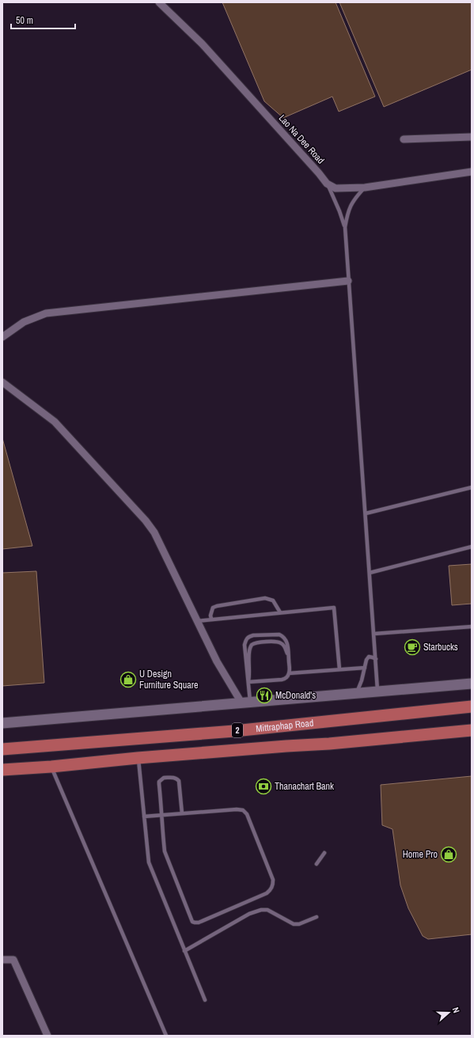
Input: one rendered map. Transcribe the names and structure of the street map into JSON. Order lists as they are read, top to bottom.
{
  "streets": {
    "main road": ["Mittraphap Road", "2"],
    "street": ["Lao Na Dee Road"]
  },
  "places": {
    "cafe": ["Starbucks"],
    "shop": ["U Design Furniture Square", "Home Pro"],
    "restaurant": ["McDonald's"],
    "bank": ["Thanachart Bank"]
  },
  "scale_bar": "50 m",
  "north": "right"
}
